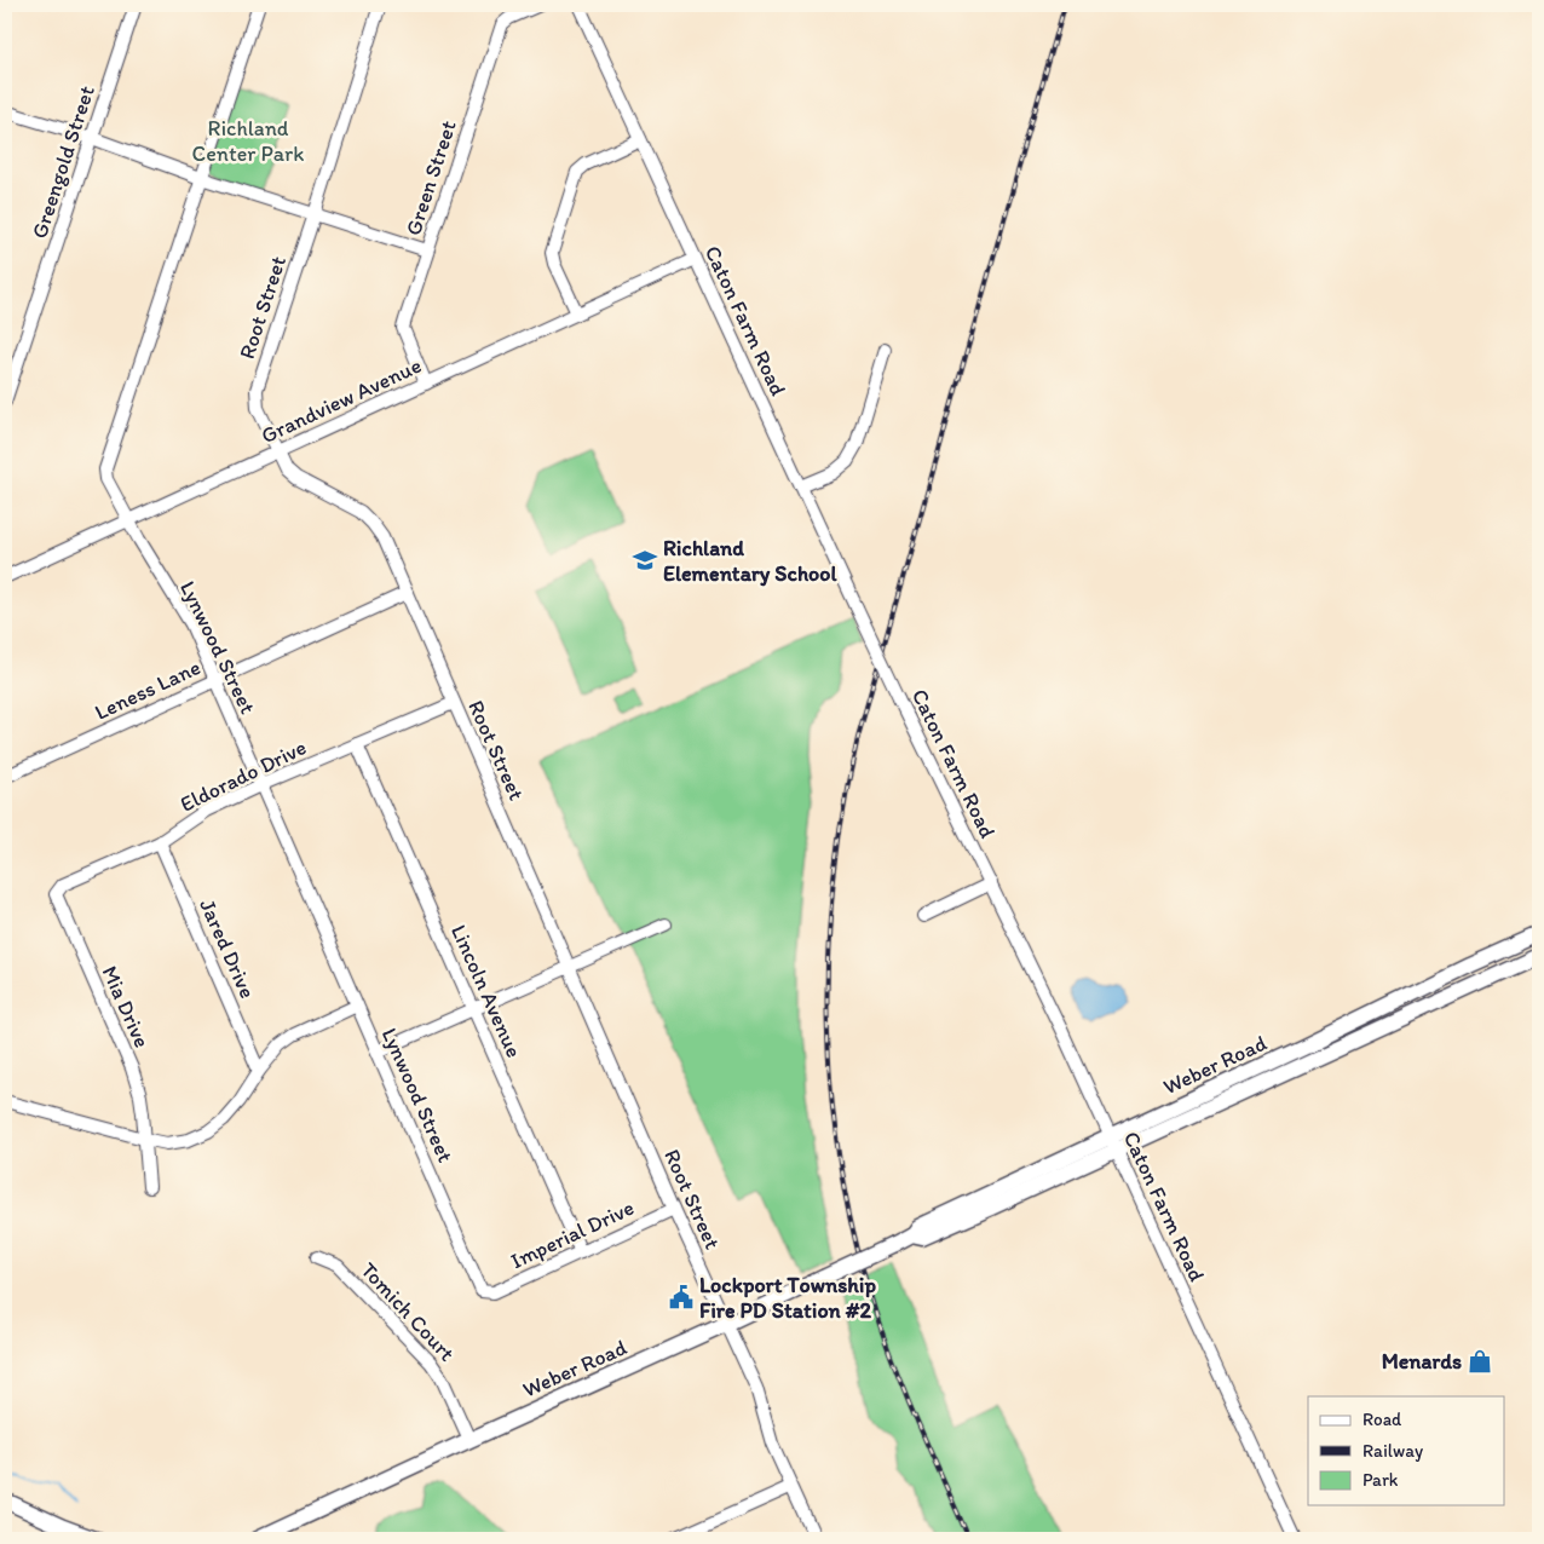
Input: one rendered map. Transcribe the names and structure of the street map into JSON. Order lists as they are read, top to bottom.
{
  "streets": {
    "main road": ["Weber Road"],
    "street": [
      "Greengold Street",
      "Green Street",
      "Root Street",
      "Caton Farm Road",
      "Grandview Avenue",
      "Lynwood Street",
      "Leness Lane",
      "Eldorado Drive",
      "Jared Drive",
      "Lincoln Avenue",
      "Mia Drive",
      "Imperial Drive",
      "Tomich Court"
    ]
  },
  "crossings": [
    ["Green Street", "Grandview Avenue"],
    ["Root Street", "Grandview Avenue"],
    ["Root Street", "Leness Lane"],
    ["Root Street", "Eldorado Drive"],
    ["Root Street", "Weber Road"],
    ["Root Street", "Imperial Drive"],
    ["Caton Farm Road", "Grandview Avenue"],
    ["Caton Farm Road", "Weber Road"],
    ["Grandview Avenue", "Lynwood Street"],
    ["Lynwood Street", "Leness Lane"],
    ["Lynwood Street", "Eldorado Drive"],
    ["Lynwood Street", "Imperial Drive"],
    ["Eldorado Drive", "Jared Drive"],
    ["Eldorado Drive", "Lincoln Avenue"],
    ["Eldorado Drive", "Mia Drive"],
    ["Lincoln Avenue", "Imperial Drive"],
    ["Weber Road", "Tomich Court"]
  ],
  "parks": ["Richland Center Park"],
  "places": {
    "school or university": ["Richland Elementary School"],
    "public building": ["Lockport Township Fire PD Station #2"],
    "shop": ["Menards"]
  },
  "legend": ["Road", "Railway", "Park"]
}
